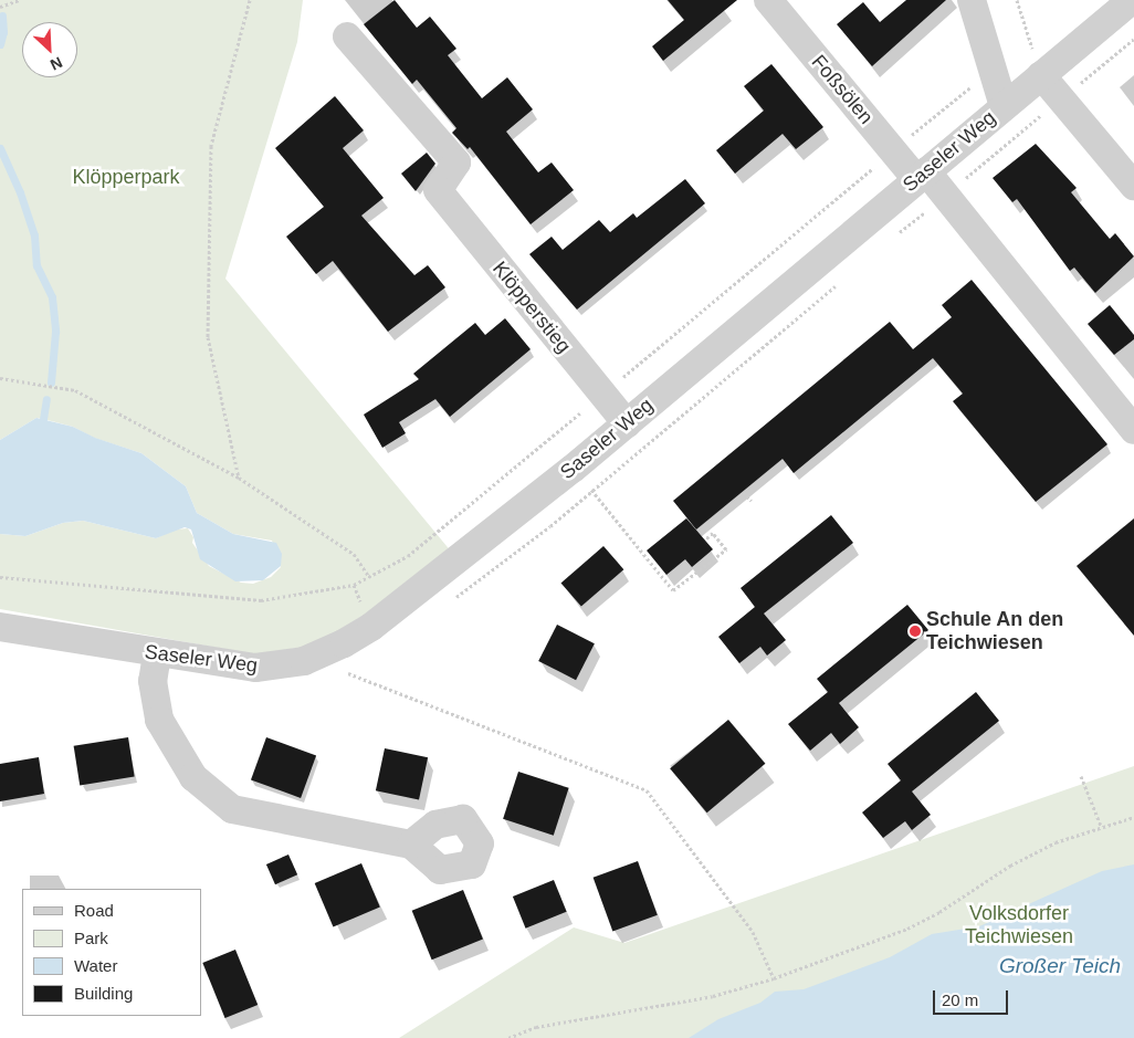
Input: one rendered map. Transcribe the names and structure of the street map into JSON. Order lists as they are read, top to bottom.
{
  "streets": {
    "street": ["Foßsölen", "Saseler Weg", "Klöpperstieg"]
  },
  "crossings": [
    ["Foßsölen", "Saseler Weg"],
    ["Saseler Weg", "Klöpperstieg"]
  ],
  "water": ["Großer Teich"],
  "parks": ["Klöpperpark", "Volksdorfer Teichwiesen"],
  "places": ["Schule An den Teichwiesen"],
  "legend": [
    "Road",
    "Park",
    "Water",
    "Building"
  ],
  "scale_bar": "20 m",
  "north": "bottom right"
}
